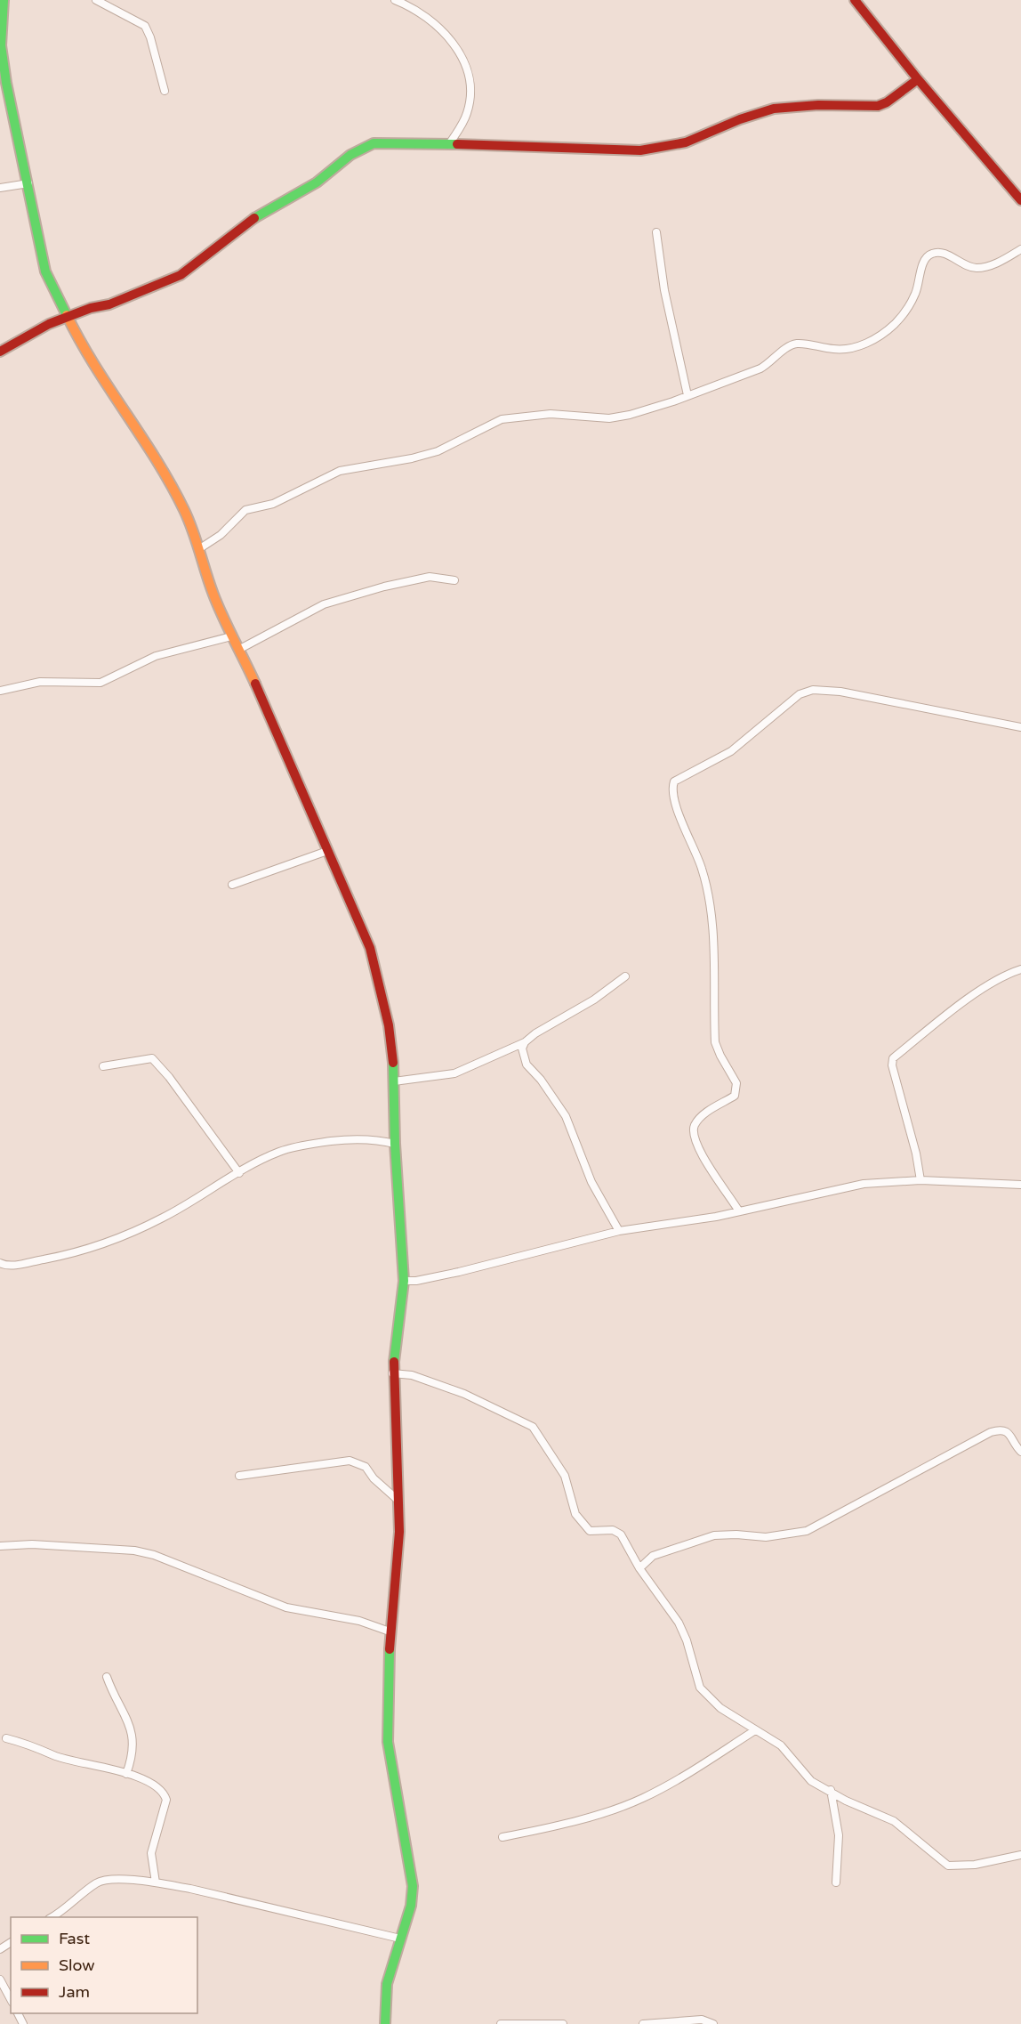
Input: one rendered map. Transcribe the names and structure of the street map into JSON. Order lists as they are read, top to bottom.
{
  "legend": ["Fast", "Slow", "Jam"]
}
